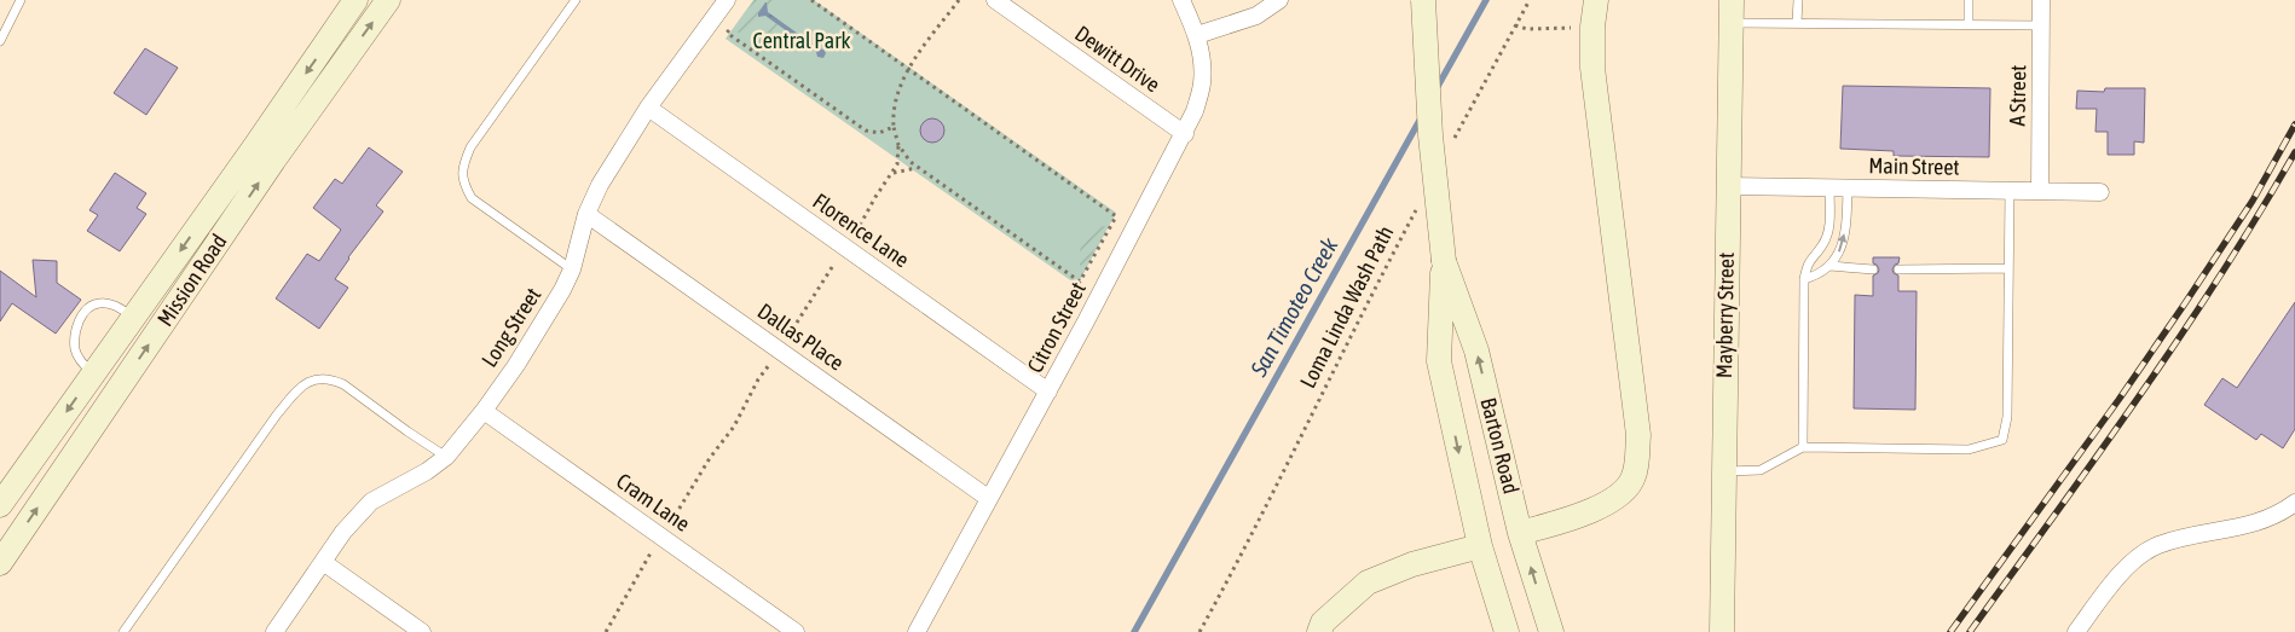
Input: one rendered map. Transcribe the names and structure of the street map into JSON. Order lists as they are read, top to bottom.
{
  "streets": {
    "street": [
      "Dewitt Drive",
      "A Street",
      "Main Street",
      "Florence Lane",
      "Mission Road",
      "Mayberry Street",
      "Long Street",
      "Citron Street",
      "Dallas Place",
      "Barton Road",
      "Cram Lane"
    ],
    "path": ["Loma Linda Wash Path"]
  },
  "crossings": [
    ["Dewitt Drive", "Citron Street"],
    ["A Street", "Main Street"],
    ["Main Street", "Mayberry Street"],
    ["Florence Lane", "Long Street"],
    ["Florence Lane", "Citron Street"],
    ["Long Street", "Dallas Place"],
    ["Long Street", "Cram Lane"],
    ["Citron Street", "Dallas Place"]
  ],
  "water": ["San Timoteo Creek"],
  "parks": ["Central Park"]
}
